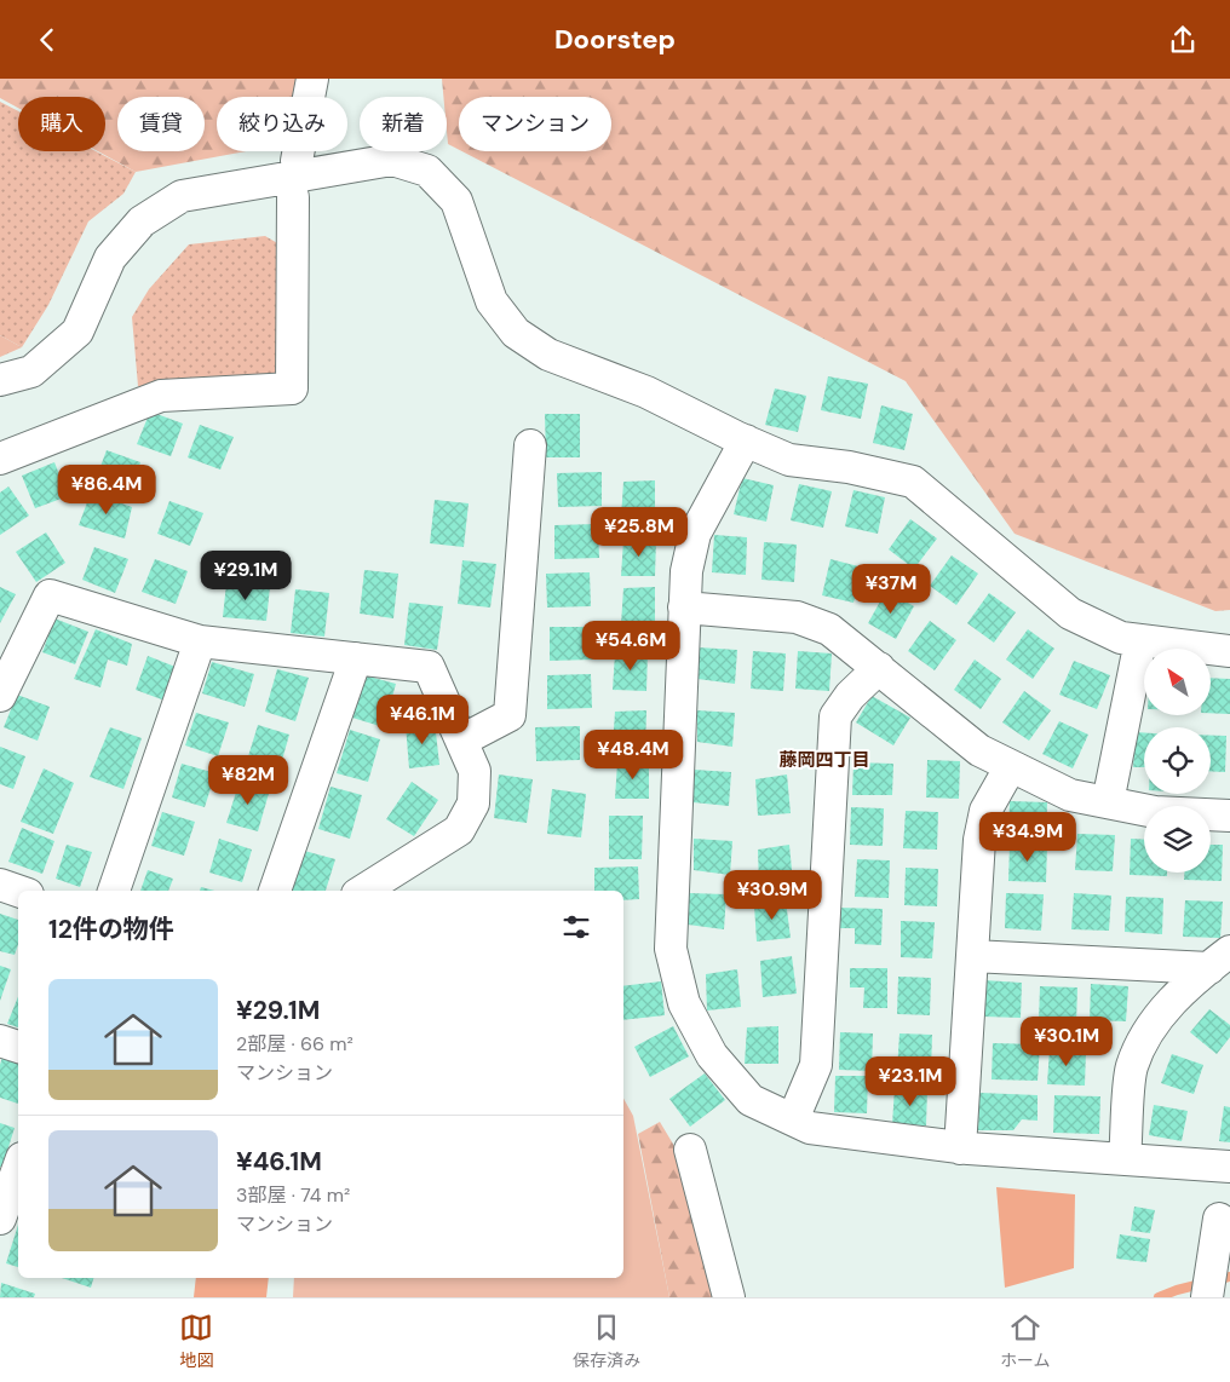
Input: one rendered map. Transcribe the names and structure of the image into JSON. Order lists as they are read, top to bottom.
{
  "districts": ["藤岡四丁目"],
  "north": "top left",
  "page": {
    "header": "Doorstep",
    "chip": [
      "購入",
      "賃貸",
      "絞り込み",
      "新着",
      "マンション"
    ],
    "price": [
      "¥86.4M",
      "¥25.8M",
      "¥29.1M",
      "¥37M",
      "¥54.6M",
      "¥46.1M",
      "¥48.4M",
      "¥82M",
      "¥34.9M",
      "¥30.9M",
      "¥30.1M",
      "¥23.1M"
    ],
    "heading": "12件の物件",
    "list": [
      {
        "name": "¥29.1M",
        "note": "2部屋 · 66 m² · マンション"
      },
      {
        "name": "¥46.1M",
        "note": "3部屋 · 74 m² · マンション"
      }
    ],
    "tabs": ["地図", "保存済み", "ホーム"]
  }
}
